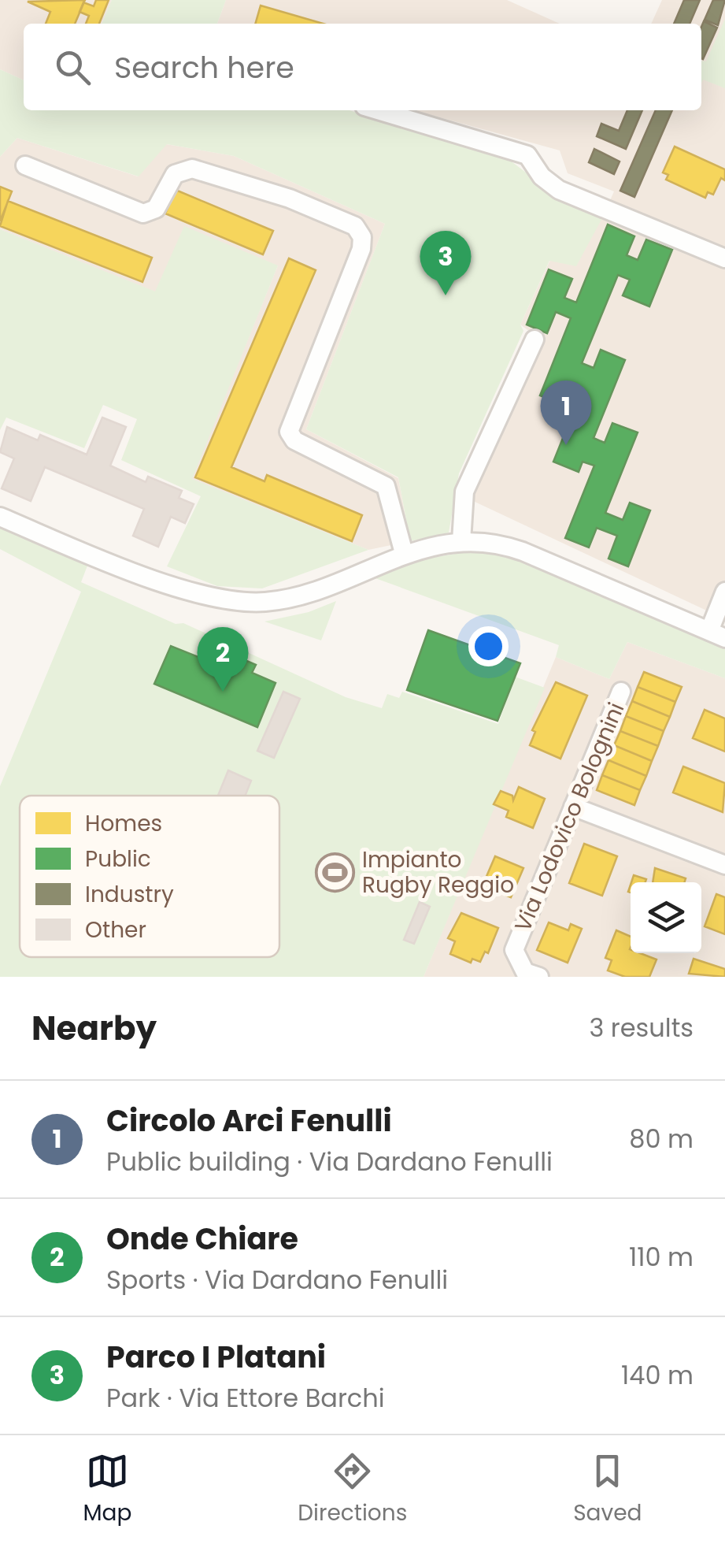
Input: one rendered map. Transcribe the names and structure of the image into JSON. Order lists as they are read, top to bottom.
{
  "streets": {
    "street": ["Via Lodovico Bolognini"]
  },
  "places": {
    "sports": ["Impianto Rugby Reggio"]
  },
  "legend": [
    "Homes",
    "Public",
    "Industry",
    "Other"
  ],
  "page": {
    "search": "Search here",
    "pins": ["3", "1", "2"],
    "heading": ["Nearby", "3 results"],
    "list": [
      {
        "mark": "1",
        "name": "Circolo Arci Fenulli",
        "note": "Public building · Via Dardano Fenulli",
        "value": "80 m"
      },
      {
        "mark": "2",
        "name": "Onde Chiare",
        "note": "Sports · Via Dardano Fenulli",
        "value": "110 m"
      },
      {
        "mark": "3",
        "name": "Parco I Platani",
        "note": "Park · Via Ettore Barchi",
        "value": "140 m"
      }
    ],
    "nav": ["Map", "Directions", "Saved"]
  }
}
